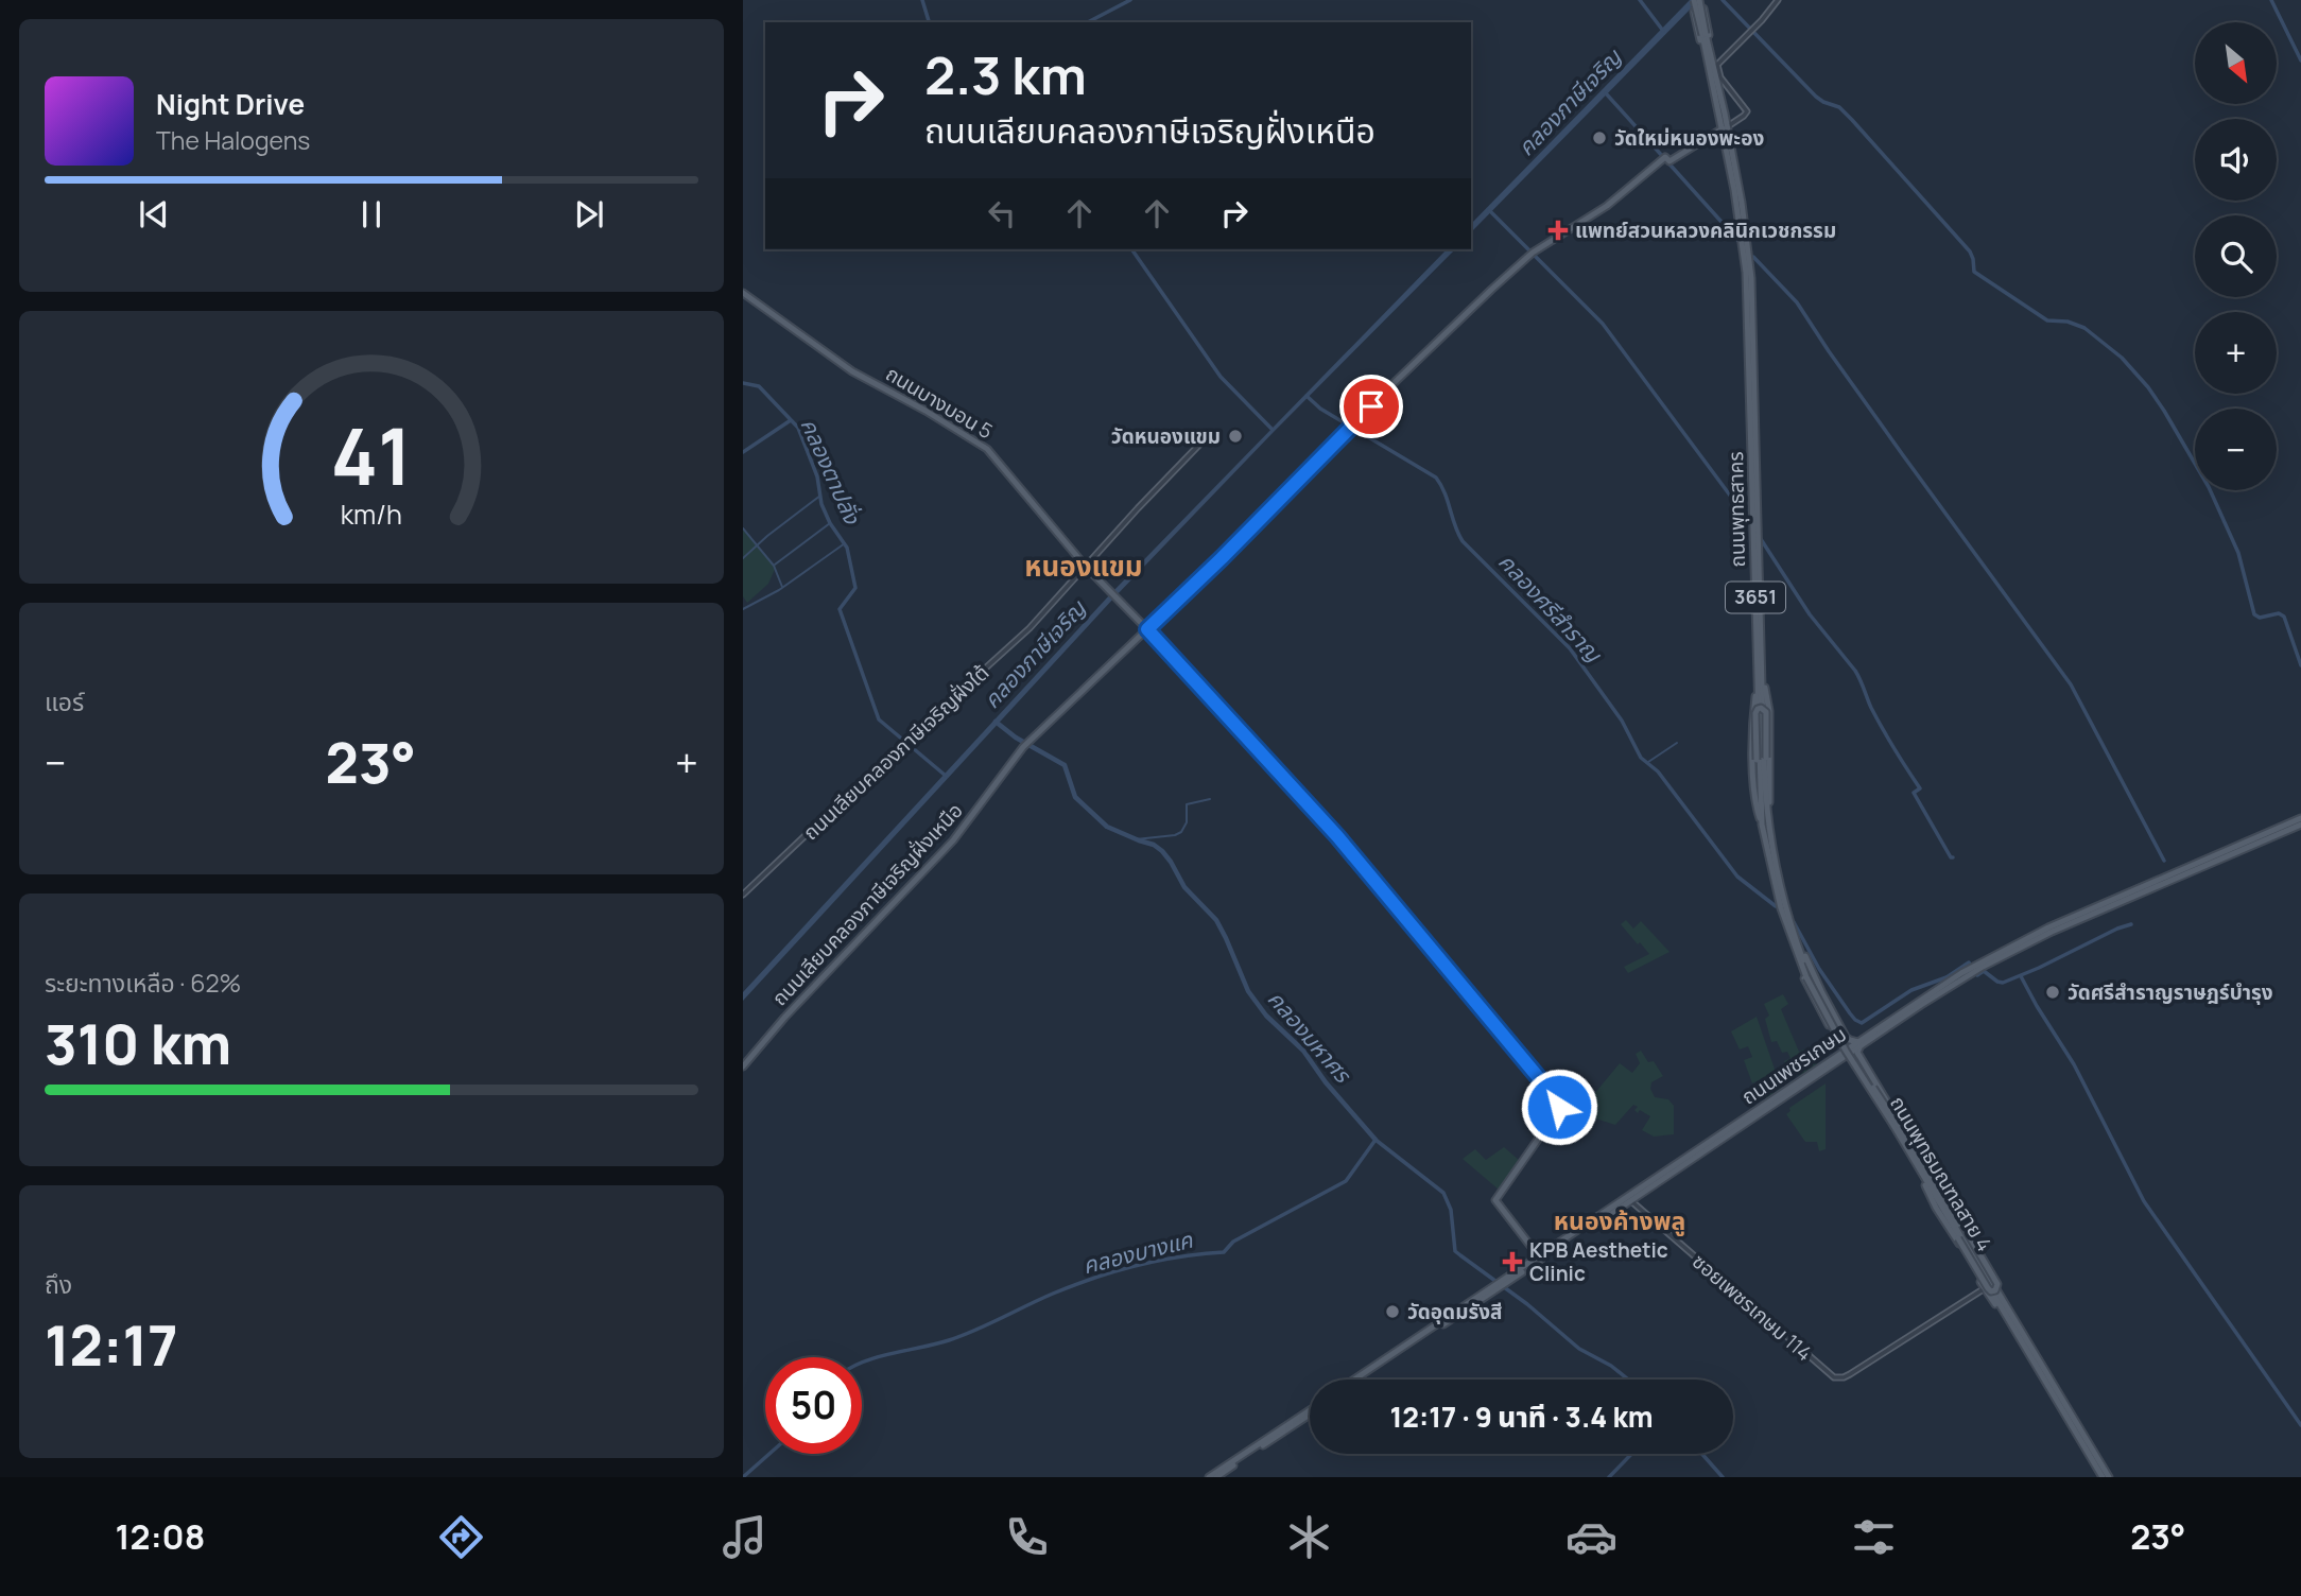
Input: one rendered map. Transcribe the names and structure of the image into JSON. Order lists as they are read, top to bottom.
{
  "streets": {
    "main road": [
      "ถนนบางบอน 5",
      "ถนนพุทธสาคร",
      "3651",
      "ถนนเลียบคลองภาษีเจริญฝั่งเหนือ",
      "ถนนเพชรเกษม",
      "ถนนพุทธมณฑลสาย 4"
    ],
    "street": ["ถนนเลียบคลองภาษีเจริญฝั่งใต้", "ซอยเพชรเกษม 114"]
  },
  "crossings": [
    ["ถนนบางบอน 5", "ถนนเลียบคลองภาษีเจริญฝั่งใต้"],
    ["ถนนบางบอน 5", "ถนนเลียบคลองภาษีเจริญฝั่งเหนือ"],
    ["ถนนบางบอน 5", "ถนนเพชรเกษม"],
    ["ถนนพุทธสาคร", "ถนนเลียบคลองภาษีเจริญฝั่งเหนือ"],
    ["ถนนพุทธสาคร", "ถนนพุทธมณฑลสาย 4"],
    ["ถนนเพชรเกษม", "ถนนพุทธมณฑลสาย 4"],
    ["ถนนเพชรเกษม", "ซอยเพชรเกษม 114"],
    ["ถนนพุทธมณฑลสาย 4", "ซอยเพชรเกษม 114"]
  ],
  "districts": ["หนองแขม", "หนองค้างพลู"],
  "water": [
    "คลองภาษีเจริญ",
    "คลองตาปลั่ง",
    "คลองศรีสำราญ",
    "คลองมหาศร",
    "คลองบางแค"
  ],
  "places": {
    "other": [
      "วัดใหม่หนองพะอง",
      "วัดหนองแขม",
      "วัดศรีสําราญราษฎร์บํารุง",
      "วัดอุดมรังสี"
    ],
    "health": ["แพทย์สวนหลวงคลินิกเวชกรรม", "KPB Aesthetic Clinic"]
  },
  "north": "bottom right",
  "page": {
    "map_buttons": ["+", "−"],
    "turn": ["2.3 km", "ถนนเลียบคลองภาษีเจริญฝั่งเหนือ"],
    "song": ["Night Drive", "The Halogens"],
    "tile": [
      "แอร์",
      ["ระยะทางเหลือ · 62%", "310 km"],
      ["ถึง", "12:17"]
    ],
    "heat": ["−", "23°", "+"],
    "limit": "50",
    "trip": "12:17 · 9 นาที · 3.4 km",
    "tabs": ["12:08", "23°"],
    "gauge": ["41", "km/h"]
  }
}
